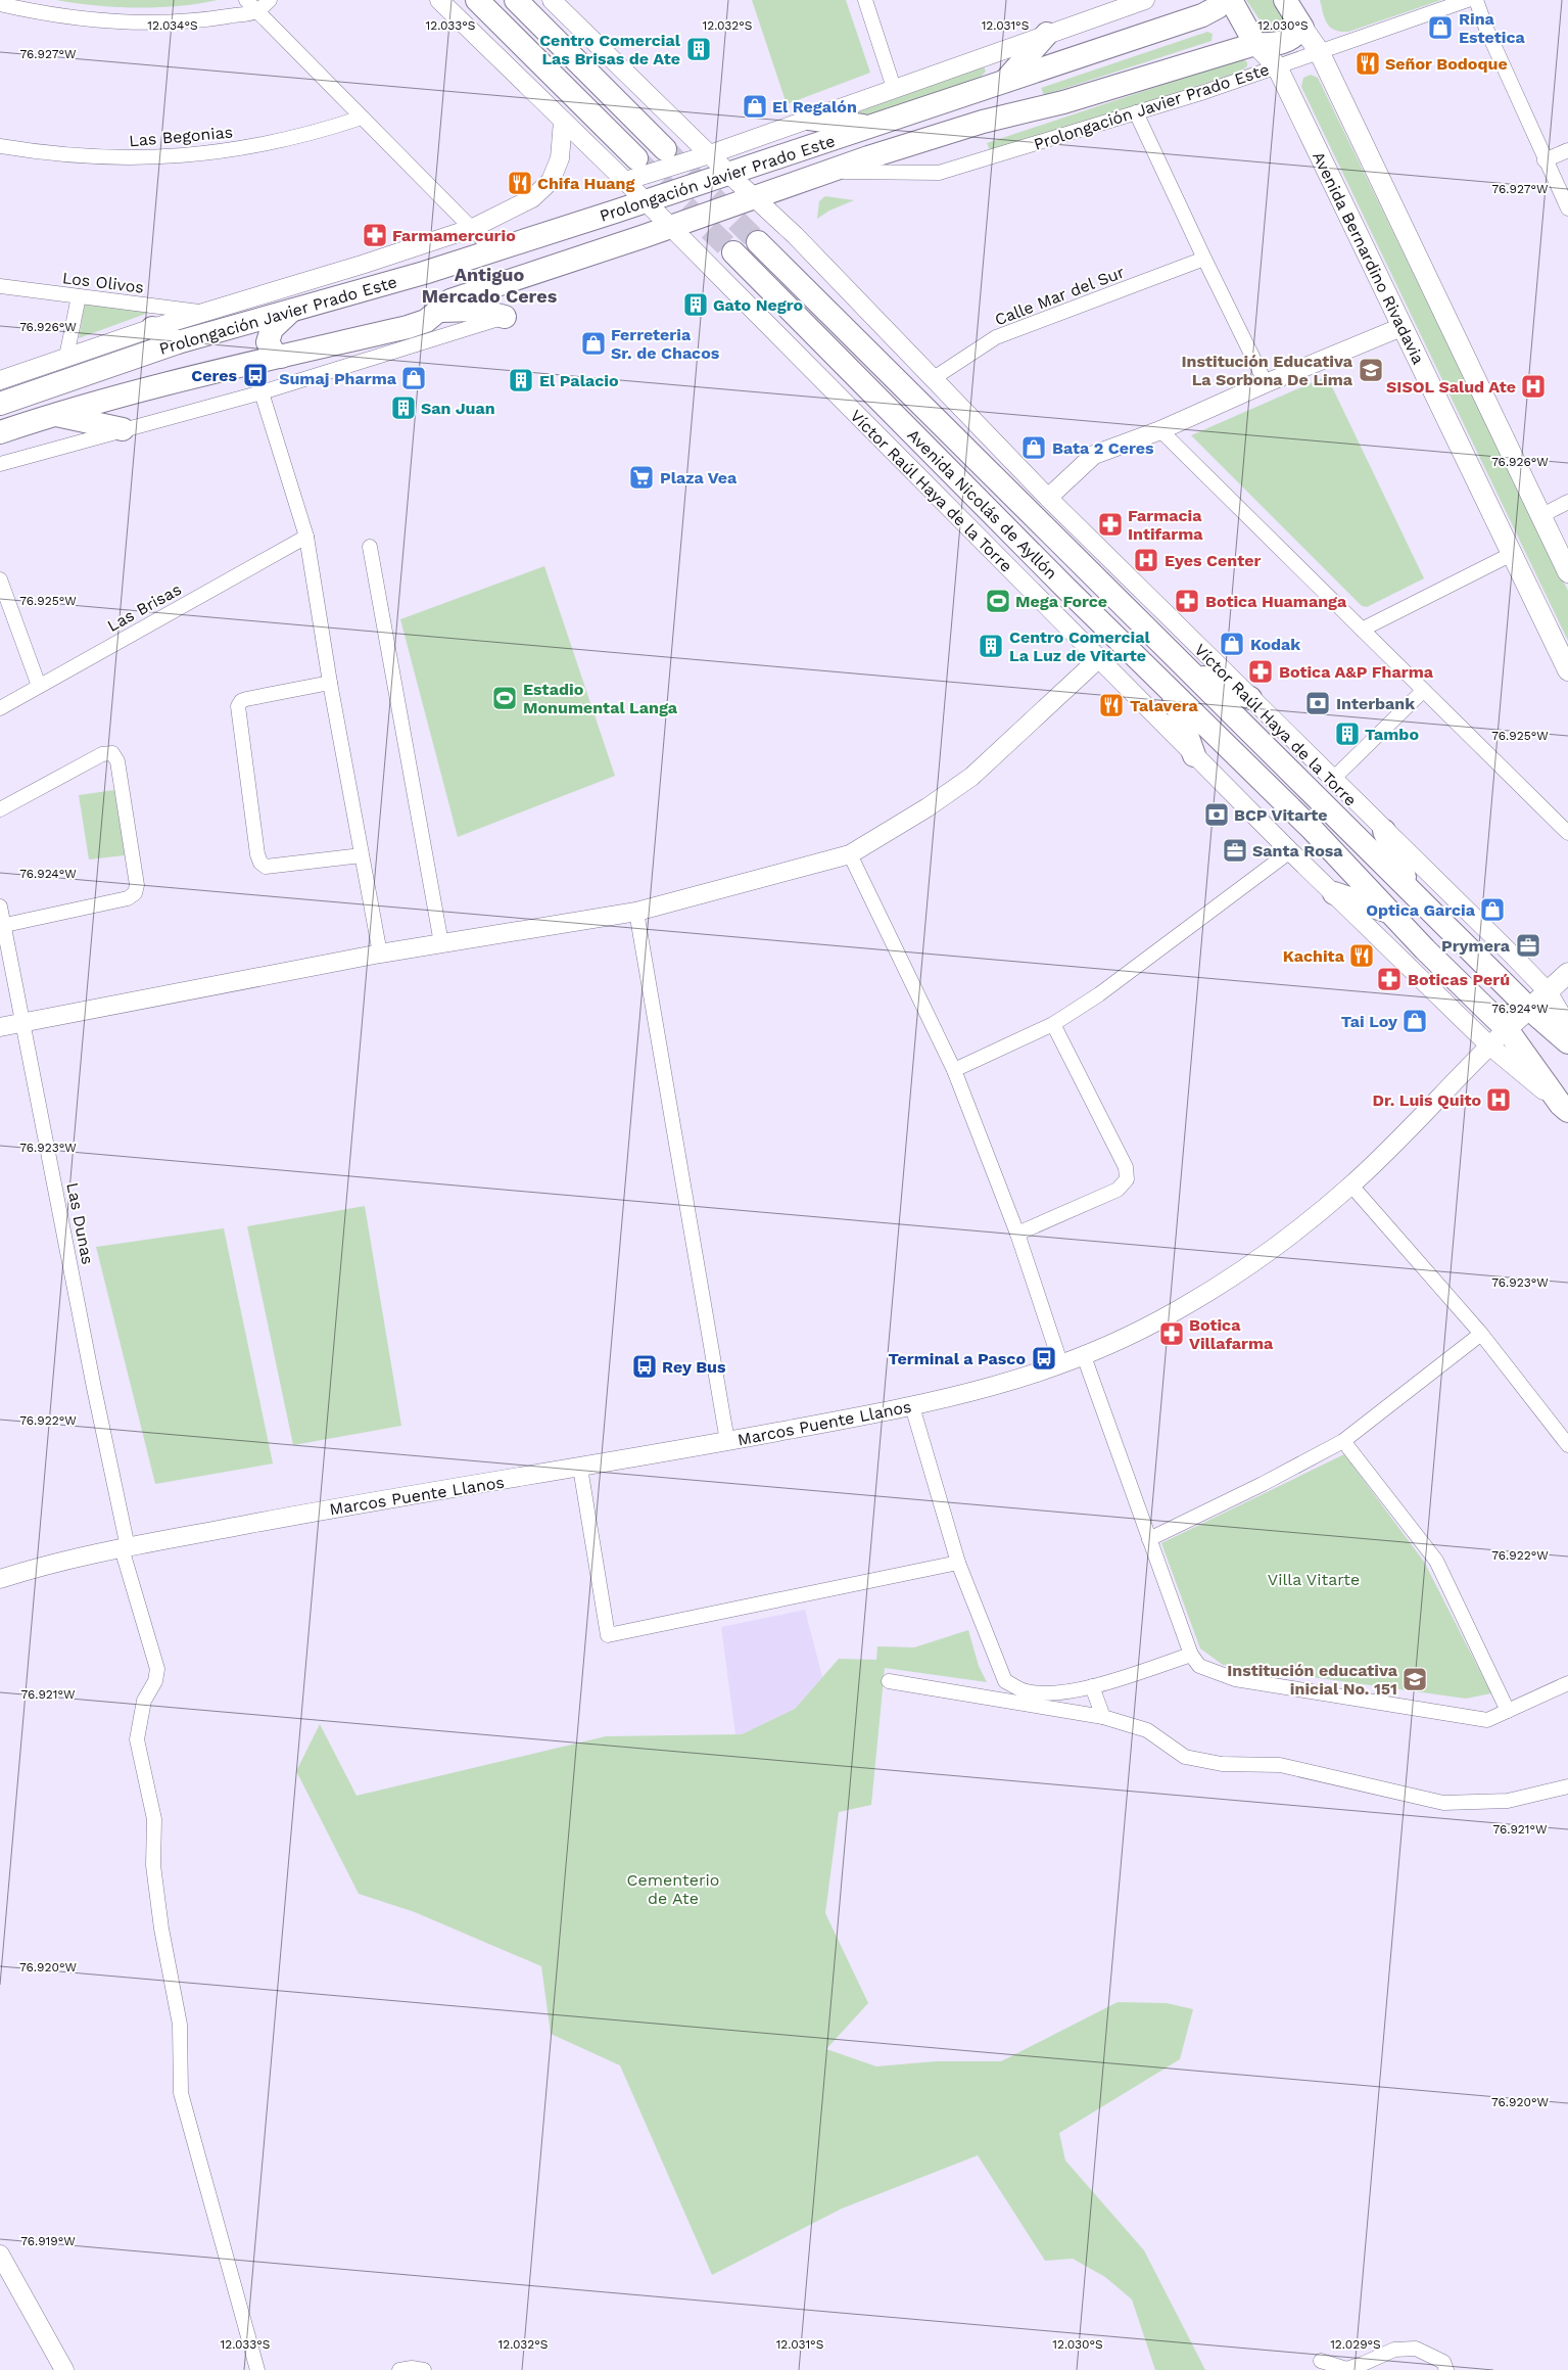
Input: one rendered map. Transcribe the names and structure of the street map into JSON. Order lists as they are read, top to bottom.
{
  "streets": {
    "main road": [
      "Prolongación Javier Prado Este",
      "Avenida Bernardino Rivadavia",
      "Avenida Nicolás de Ayllón",
      "Marcos Puente Llanos"
    ],
    "street": [
      "Las Begonias",
      "Los Olivos",
      "Calle Mar del Sur",
      "Víctor Raúl Haya de la Torre",
      "Las Brisas",
      "Las Dunas"
    ]
  },
  "crossings": [
    ["Prolongación Javier Prado Este", "Avenida Bernardino Rivadavia"],
    ["Prolongación Javier Prado Este", "Los Olivos"],
    ["Prolongación Javier Prado Este", "Víctor Raúl Haya de la Torre"],
    ["Calle Mar del Sur", "Víctor Raúl Haya de la Torre"],
    ["Víctor Raúl Haya de la Torre", "Avenida Nicolás de Ayllón"],
    ["Víctor Raúl Haya de la Torre", "Marcos Puente Llanos"],
    ["Avenida Nicolás de Ayllón", "Marcos Puente Llanos"],
    ["Las Dunas", "Marcos Puente Llanos"]
  ],
  "districts": ["Antiguo Mercado Ceres"],
  "parks": ["Villa Vitarte", "Cementerio de Ate"],
  "places": {
    "shop": [
      "Rina Estetica",
      "El Regalón",
      "Ferreteria Sr. de Chacos",
      "Sumaj Pharma",
      "Bata 2 Ceres",
      "Kodak",
      "Optica Garcia",
      "Tai Loy"
    ],
    "building": [
      "Centro Comercial Las Brisas de Ate",
      "Gato Negro",
      "El Palacio",
      "San Juan",
      "Centro Comercial La Luz de Vitarte",
      "Tambo"
    ],
    "restaurant": [
      "Señor Bodoque",
      "Chifa Huang",
      "Talavera",
      "Kachita"
    ],
    "pharmacy": [
      "Farmamercurio",
      "Farmacia Intifarma",
      "Botica Huamanga",
      "Botica A&P Fharma",
      "Boticas Perú",
      "Botica Villafarma"
    ],
    "school or university": ["Institución Educativa La Sorbona De Lima", "Institución educativa inicial No. 151"],
    "bus stop": ["Ceres", "Terminal a Pasco", "Rey Bus"],
    "hospital": ["SISOL Salud Ate", "Eyes Center", "Dr. Luis Quito"],
    "supermarket": ["Plaza Vea"],
    "sports": ["Mega Force", "Estadio Monumental Langa"],
    "bank": ["Interbank", "BCP Vitarte"],
    "office": ["Santa Rosa", "Prymera"]
  },
  "coordinates": [
    "12.034°S",
    "12.033°S",
    "12.032°S",
    "12.031°S",
    "12.030°S",
    "76.927°W",
    "76.926°W",
    "76.925°W",
    "76.924°W",
    "76.923°W",
    "76.922°W",
    "76.921°W",
    "76.920°W",
    "76.919°W",
    "12.029°S"
  ]
}
